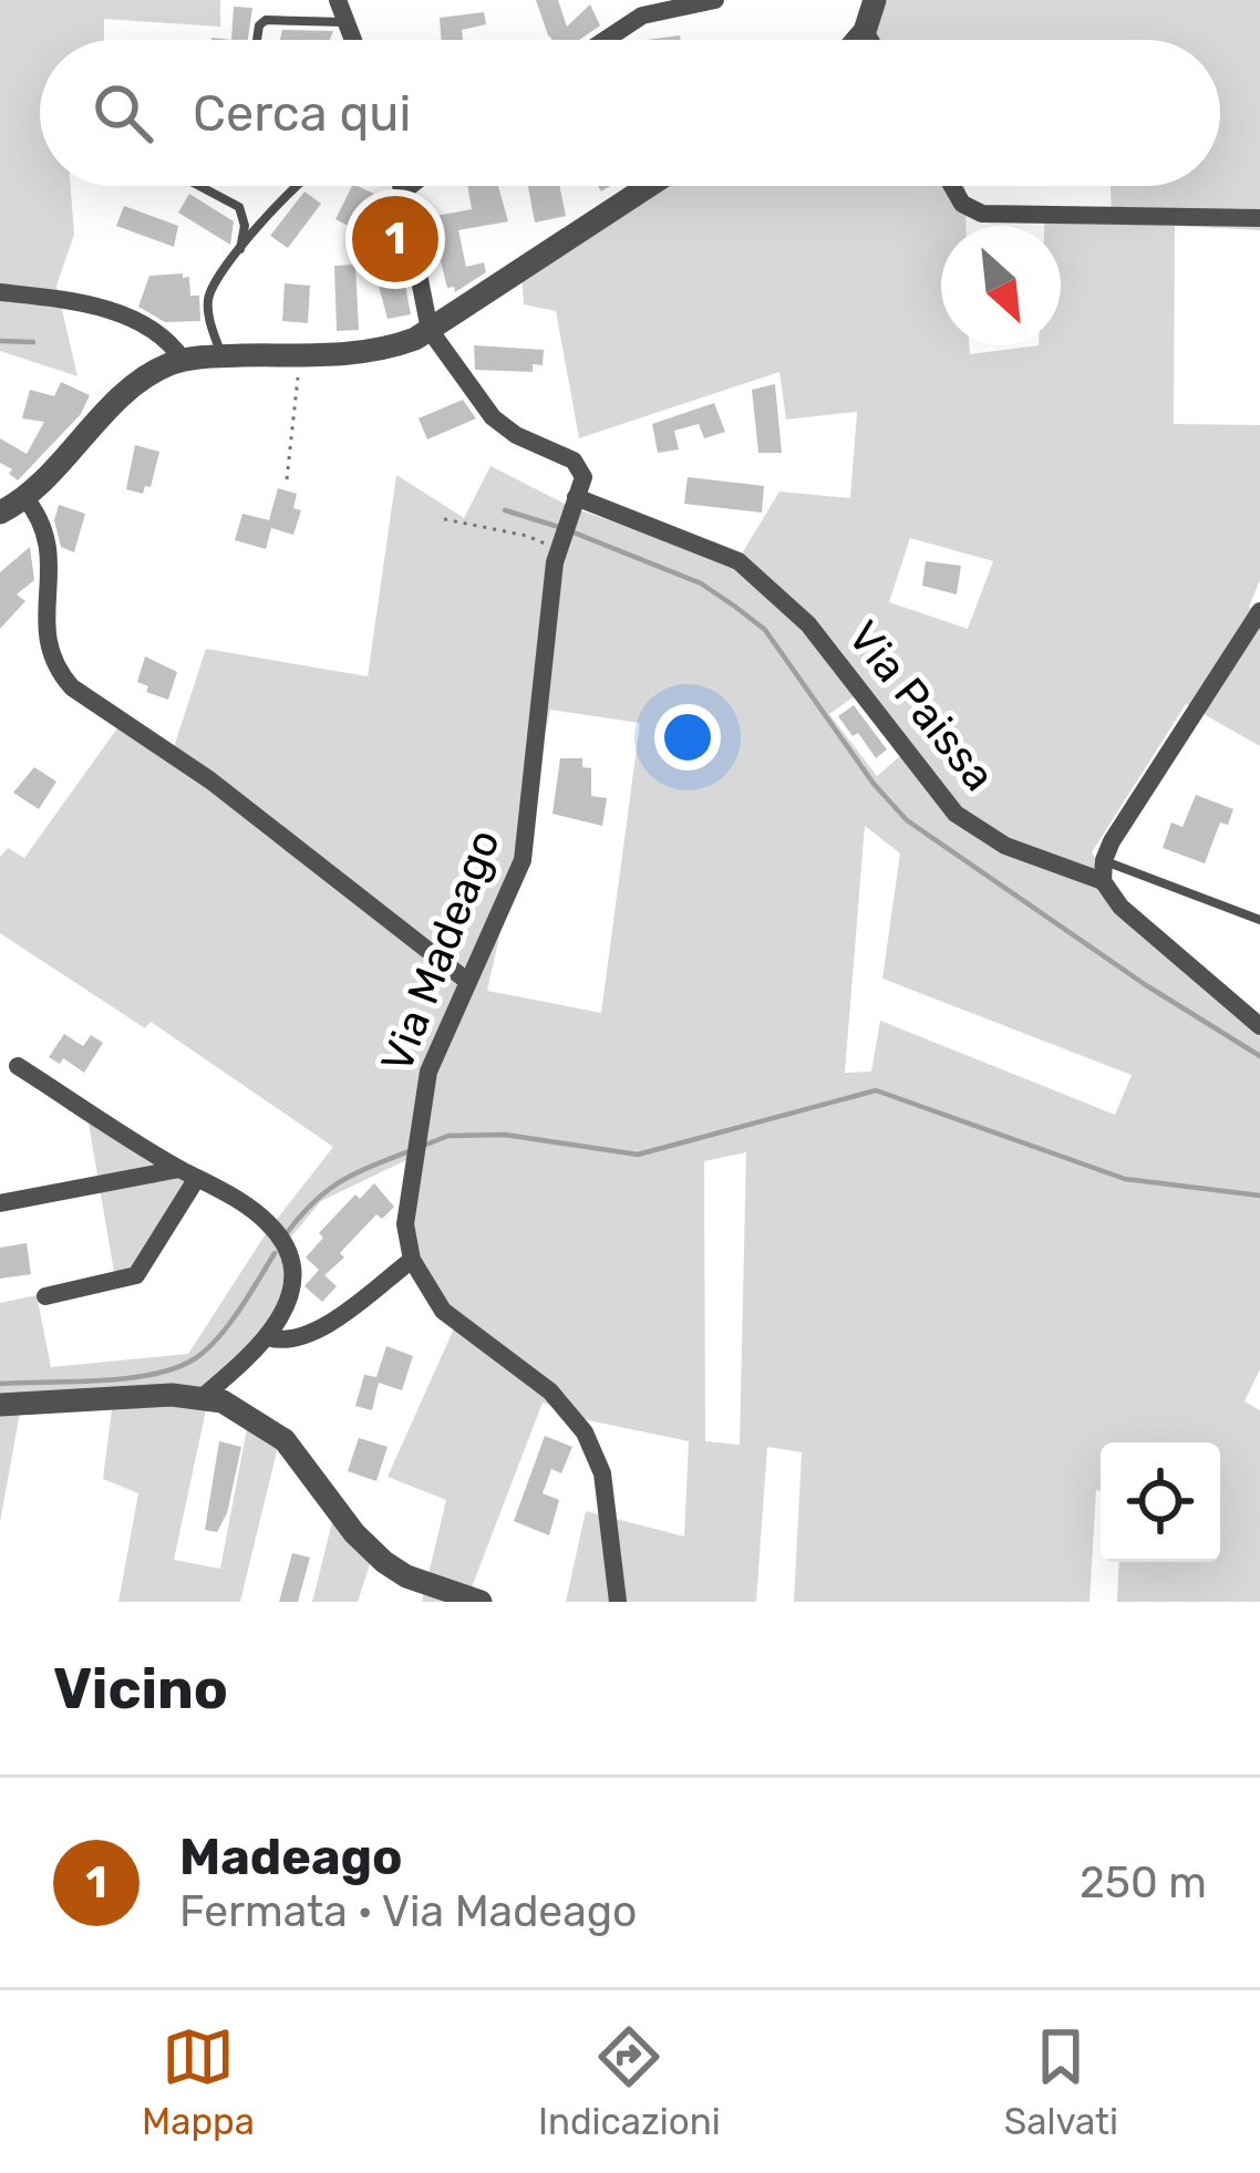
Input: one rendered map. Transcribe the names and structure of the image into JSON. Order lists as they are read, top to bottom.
{
  "streets": {
    "street": ["Via Paissa", "Via Madeago"]
  },
  "crossings": [
    ["Via Paissa", "Via Madeago"]
  ],
  "north": "bottom right",
  "page": {
    "search": "Cerca qui",
    "pins": "1",
    "heading": "Vicino",
    "list": [
      {
        "mark": "1",
        "name": "Madeago",
        "note": "Fermata · Via Madeago",
        "value": "250 m"
      }
    ],
    "nav": ["Mappa", "Indicazioni", "Salvati"]
  }
}
